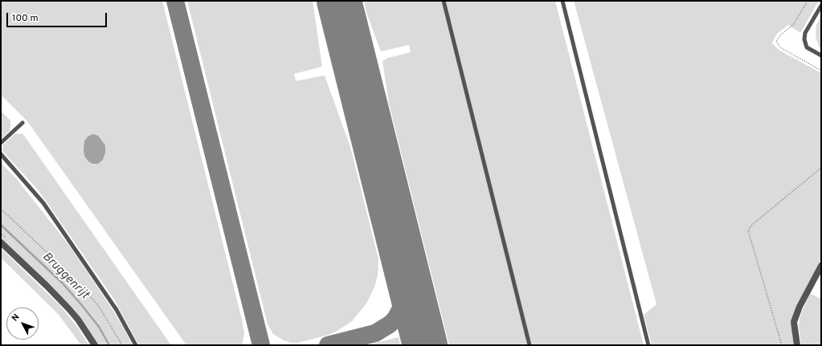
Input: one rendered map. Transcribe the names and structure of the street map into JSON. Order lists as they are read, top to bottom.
{
  "water": ["Bruggenrijt"],
  "scale_bar": "100 m",
  "north": "top left"
}
